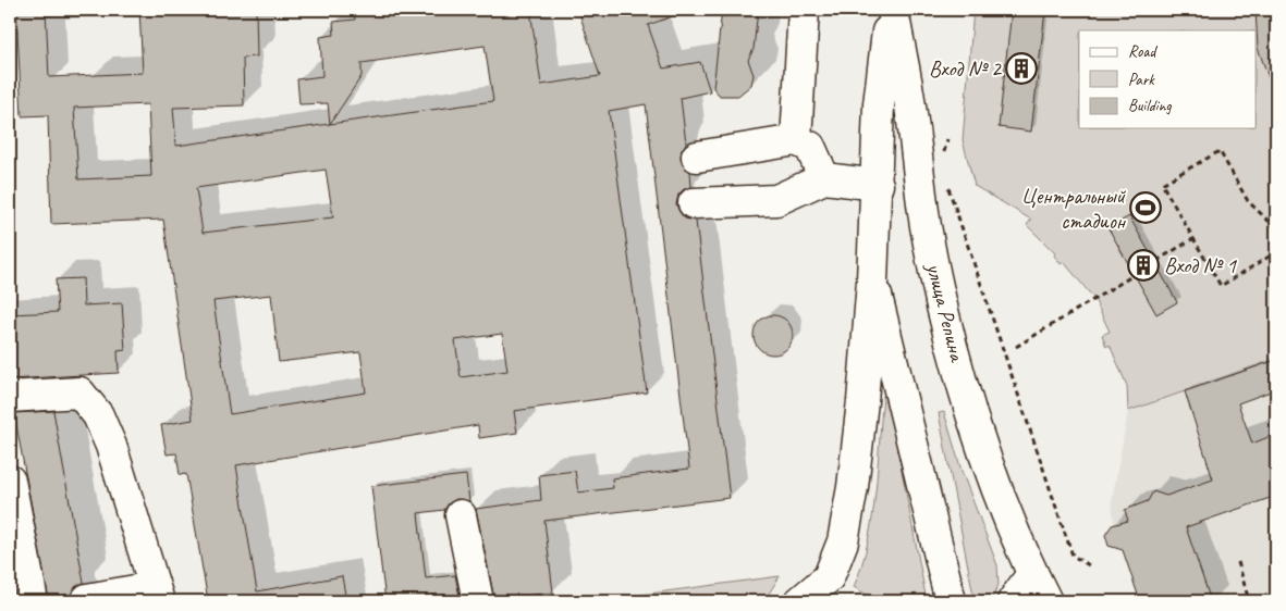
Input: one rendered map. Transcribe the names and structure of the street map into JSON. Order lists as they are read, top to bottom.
{
  "streets": {
    "main road": ["улица Репина"]
  },
  "places": {
    "building": ["Вход № 2", "Вход № 1"],
    "sports": ["Центральный стадион"]
  },
  "legend": ["Road", "Park", "Building"]
}
